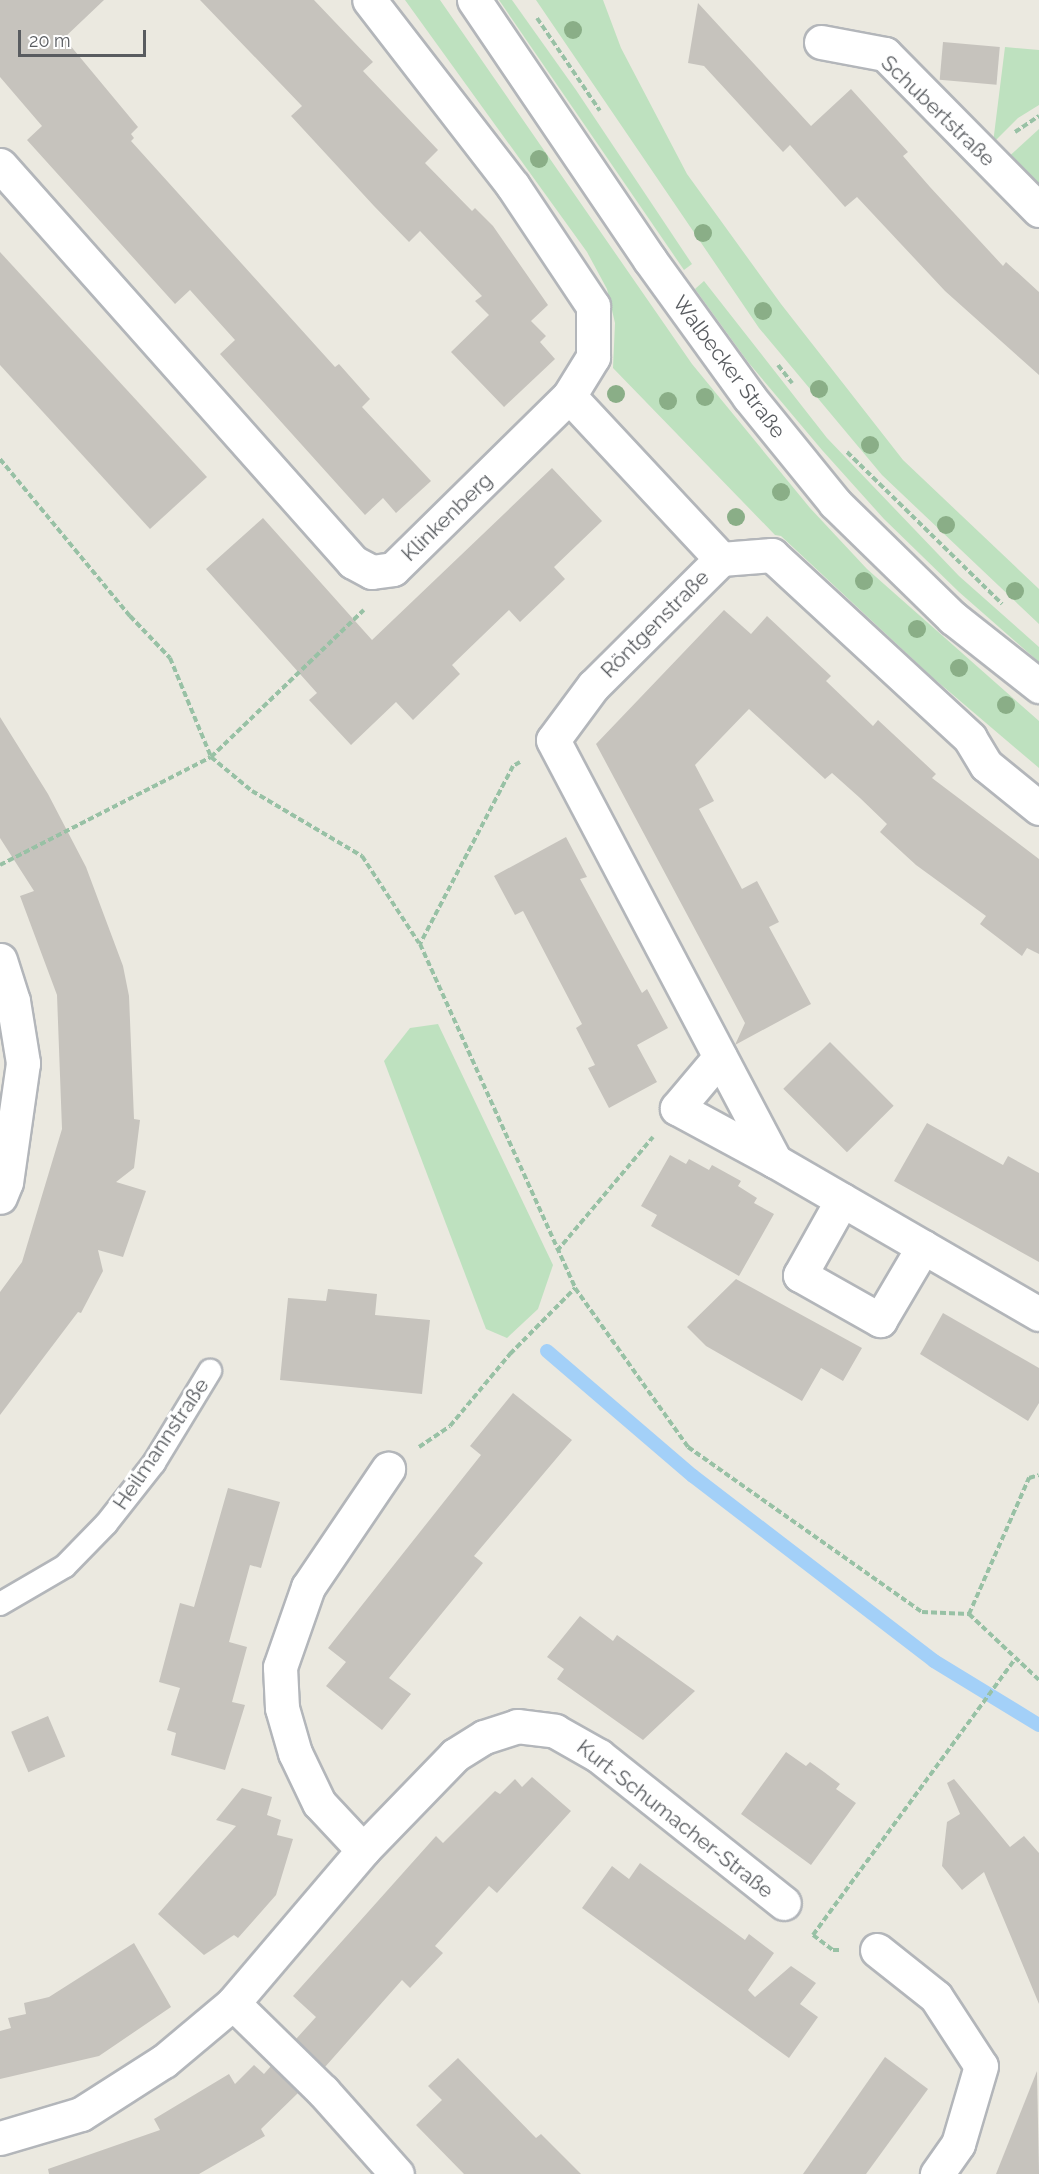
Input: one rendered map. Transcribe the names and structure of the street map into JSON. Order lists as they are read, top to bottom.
{
  "streets": {
    "street": [
      "Schubertstraße",
      "Walbecker Straße",
      "Klinkenberg",
      "Röntgenstraße",
      "Kurt-Schumacher-Straße"
    ],
    "lane": ["Heilmannstraße"]
  },
  "scale_bar": "20 m"
}
